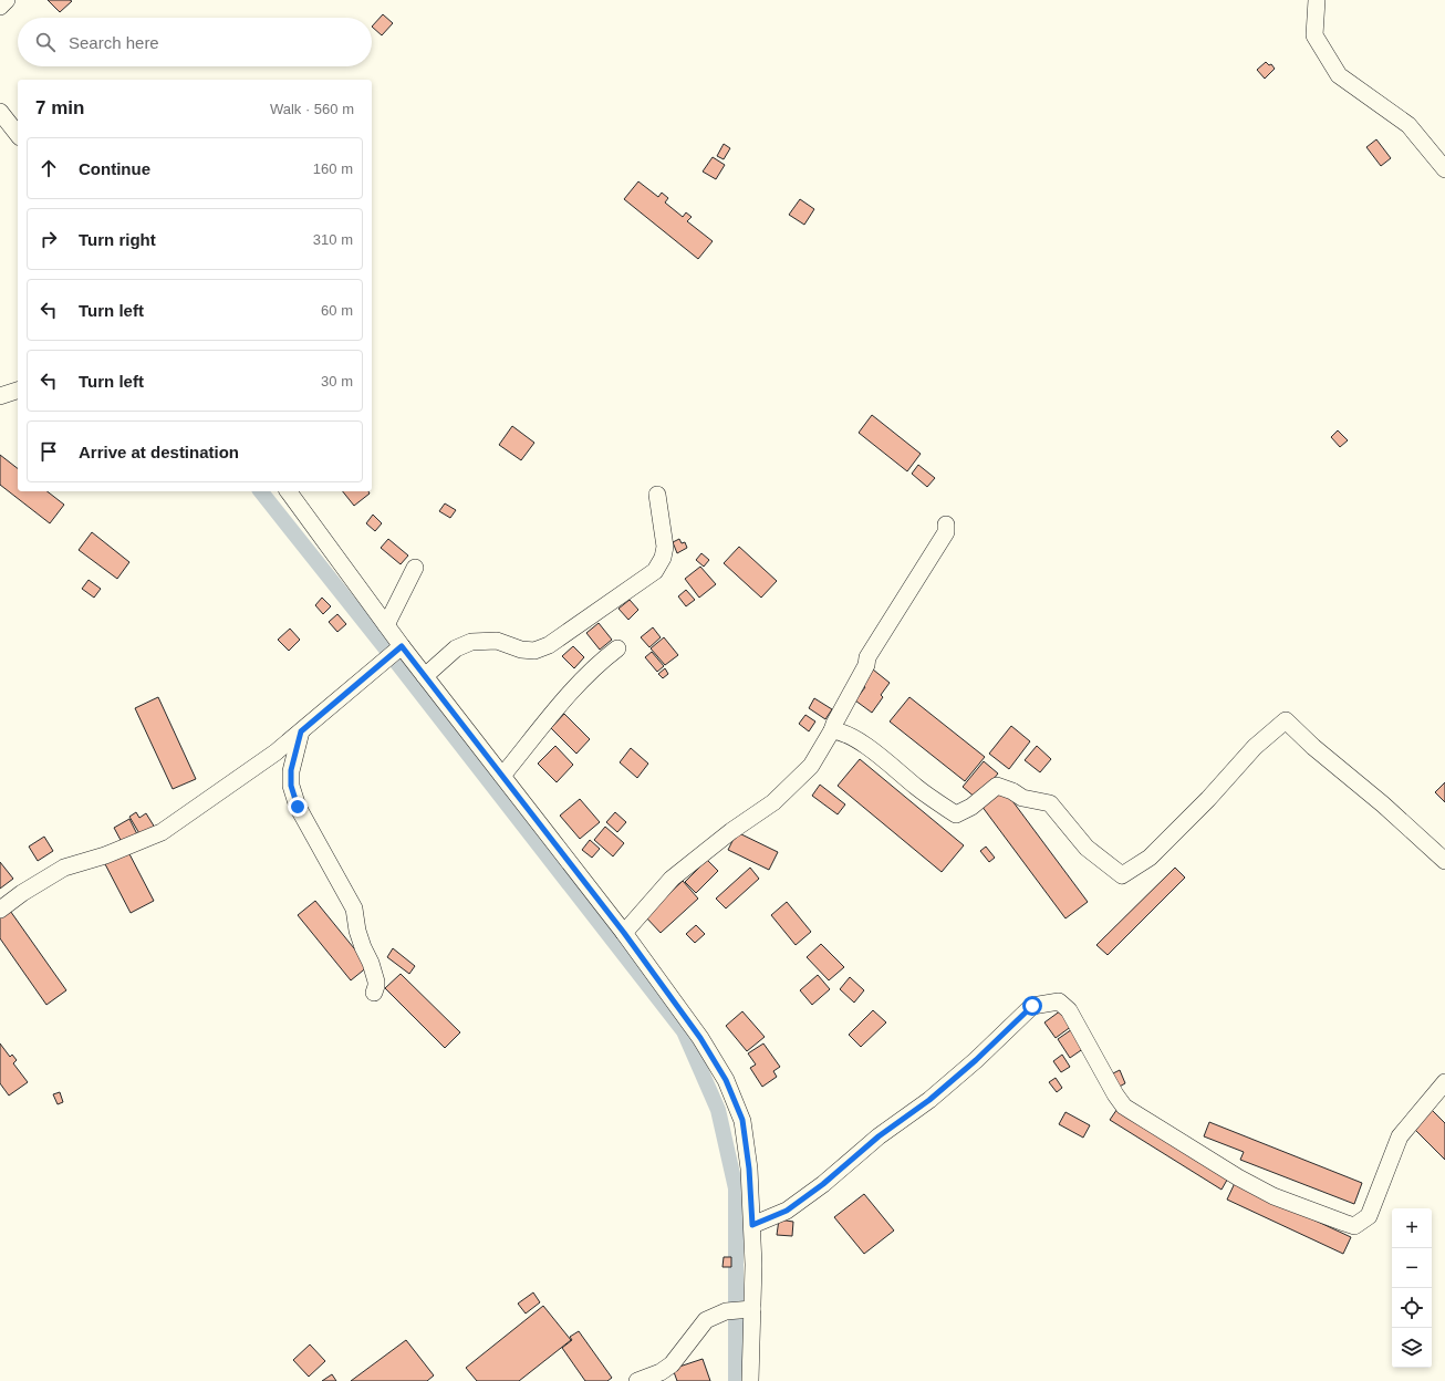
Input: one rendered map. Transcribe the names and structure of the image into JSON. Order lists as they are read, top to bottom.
{
  "page": {
    "search": "Search here",
    "heading": ["7 min", "Walk · 560 m"],
    "list": [
      ["Continue", "160 m"],
      ["Turn right", "310 m"],
      ["Turn left", "60 m"],
      ["Turn left", "30 m"],
      "Arrive at destination"
    ],
    "map_buttons": ["+", "−"]
  }
}
